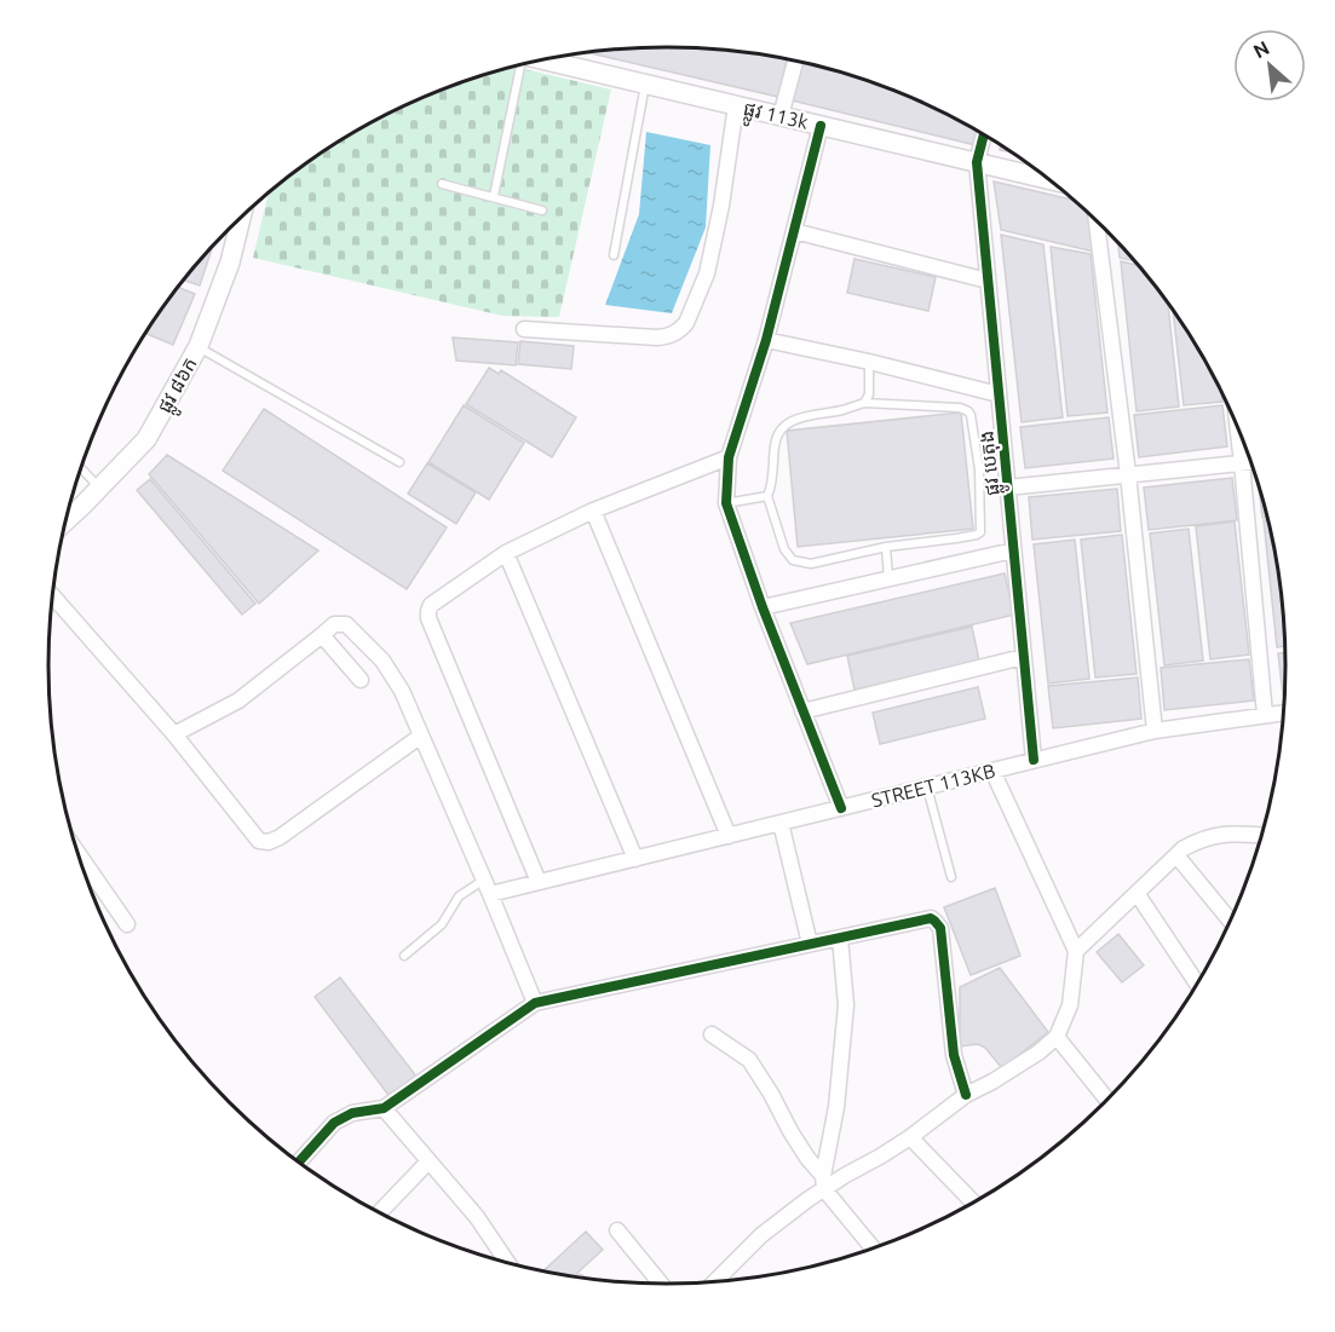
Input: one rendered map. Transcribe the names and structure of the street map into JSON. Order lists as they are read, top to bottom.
{
  "streets": {
    "street": [
      "ផ្លូវ 113k",
      "ផ្លូវ ៨៦ក",
      "ផ្លូវ បេតុង",
      "STREET 113KB"
    ]
  },
  "crossings": [
    ["ផ្លូវ 113k", "ផ្លូវ បេតុង"],
    ["ផ្លូវ បេតុង", "STREET 113KB"]
  ],
  "north": "top left"
}
